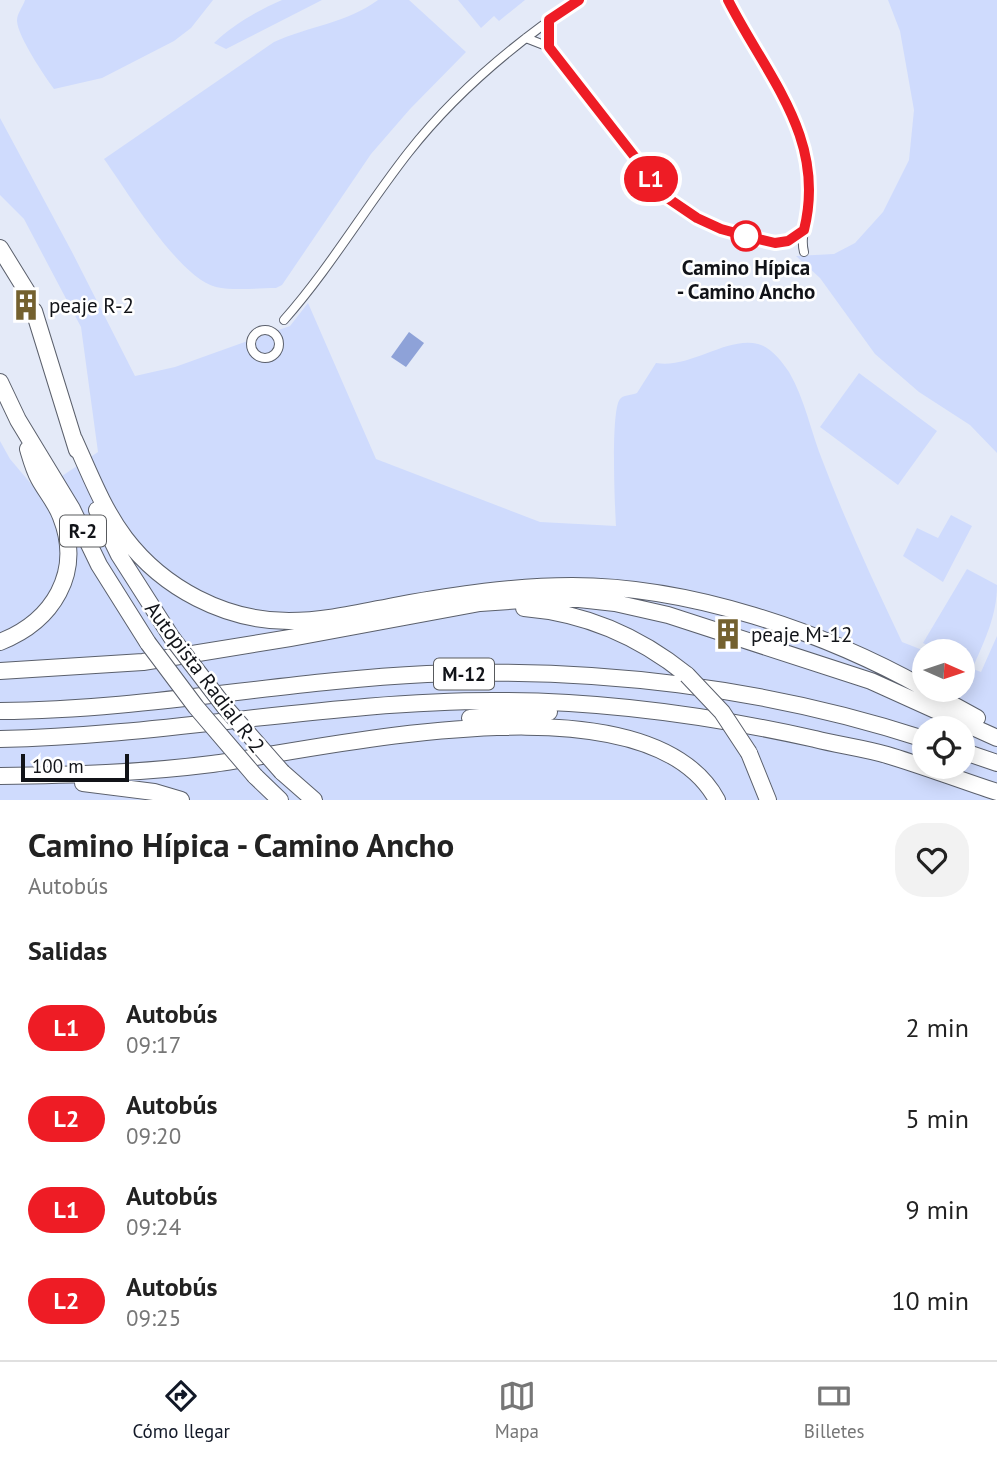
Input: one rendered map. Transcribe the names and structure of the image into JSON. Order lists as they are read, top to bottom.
{
  "streets": {
    "highway": ["R-2", "M-12", "Autopista Radial R-2"]
  },
  "places": {
    "other": ["Camino Hípica - Camino Ancho"],
    "building": ["peaje R-2", "peaje M-12"]
  },
  "lines": ["bus line L1"],
  "scale_bar": "100 m",
  "north": "right",
  "page": {
    "on_map": "L1",
    "scale": "100 m",
    "heading": [
      ["Camino Hípica - Camino Ancho", "Autobús"],
      "Salidas"
    ],
    "list": [
      {
        "mark": "L1",
        "name": "Autobús",
        "note": "09:17",
        "value": "2 min"
      },
      {
        "mark": "L2",
        "name": "Autobús",
        "note": "09:20",
        "value": "5 min"
      },
      {
        "mark": "L1",
        "name": "Autobús",
        "note": "09:24",
        "value": "9 min"
      },
      {
        "mark": "L2",
        "name": "Autobús",
        "note": "09:25",
        "value": "10 min"
      }
    ],
    "tabs": ["Cómo llegar", "Mapa", "Billetes"]
  }
}
